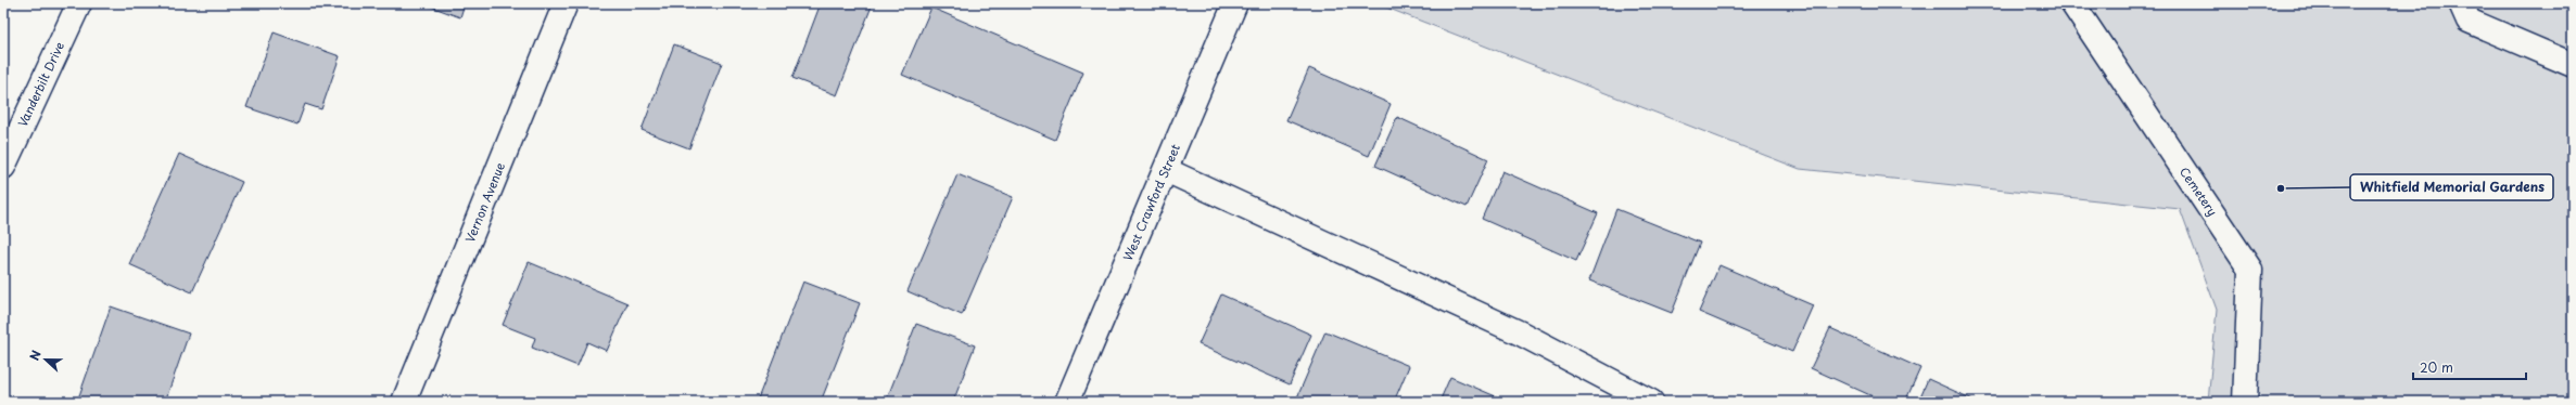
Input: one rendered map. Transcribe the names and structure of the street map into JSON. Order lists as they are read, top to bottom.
{
  "streets": {
    "street": [
      "Vanderbilt Drive",
      "Cemetery",
      "Vernon Avenue",
      "West Crawford Street"
    ]
  },
  "places": ["Whitfield Memorial Gardens"],
  "scale_bar": "20 m",
  "north": "left"
}
